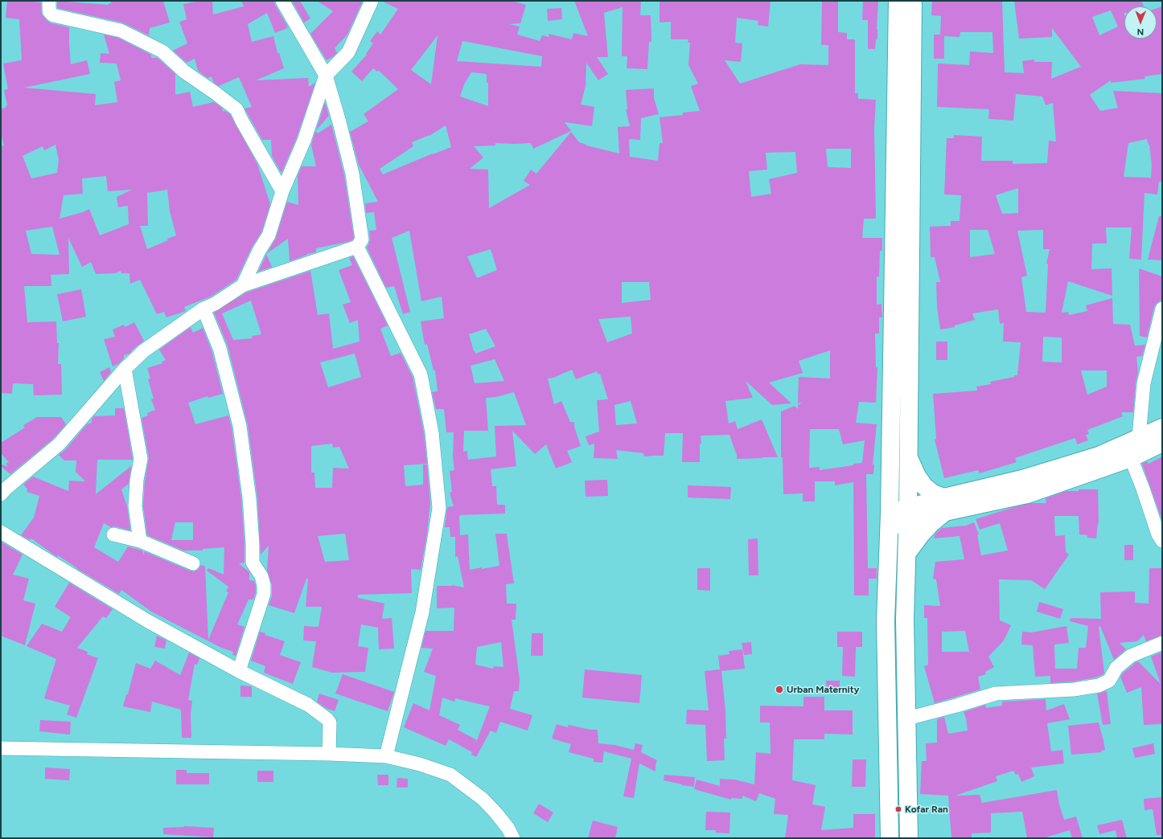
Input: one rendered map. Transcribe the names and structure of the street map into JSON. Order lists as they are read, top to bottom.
{
  "places": ["Urban Maternity", "Kofar Ran"],
  "north": "bottom"
}
